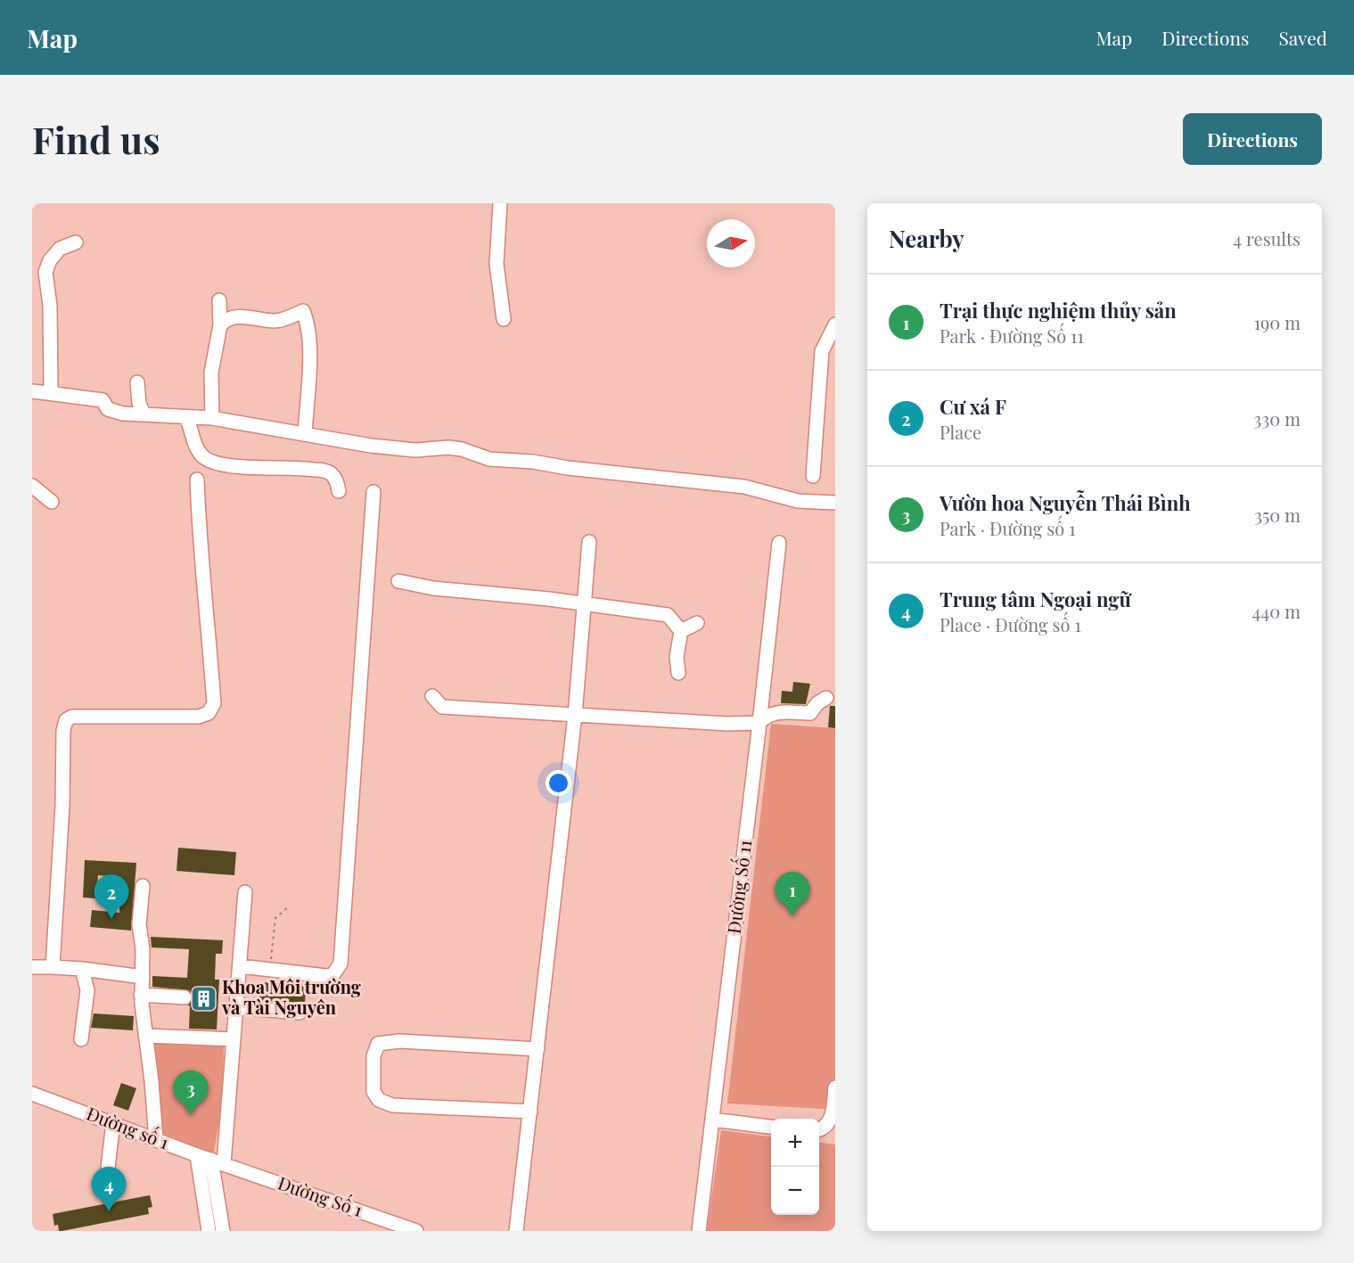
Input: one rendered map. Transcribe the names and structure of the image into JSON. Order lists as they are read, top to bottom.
{
  "streets": {
    "street": ["Đường Số 11", "Đường số 1", "Đường Số 1"]
  },
  "crossings": [
    ["Đường số 1", "Đường Số 1"]
  ],
  "places": {
    "building": ["Khoa Môi trường và Tài Nguyên"]
  },
  "north": "right",
  "page": {
    "header": "Map",
    "nav": ["Map", "Directions", "Saved"],
    "buttons": "Directions",
    "title": "Find us",
    "heading": ["Nearby", "4 results"],
    "list": [
      {
        "mark": "1",
        "name": "Trại thực nghiệm thủy sản",
        "note": "Park · Đường Số 11",
        "value": "190 m"
      },
      {
        "mark": "2",
        "name": "Cư xá F",
        "note": "Place",
        "value": "330 m"
      },
      {
        "mark": "3",
        "name": "Vườn hoa Nguyễn Thái Bình",
        "note": "Park · Đường số 1",
        "value": "350 m"
      },
      {
        "mark": "4",
        "name": "Trung tâm Ngoại ngữ",
        "note": "Place · Đường số 1",
        "value": "440 m"
      }
    ],
    "pins": [
      "1",
      "2",
      "3",
      "4"
    ],
    "map_buttons": ["+", "−"]
  }
}
